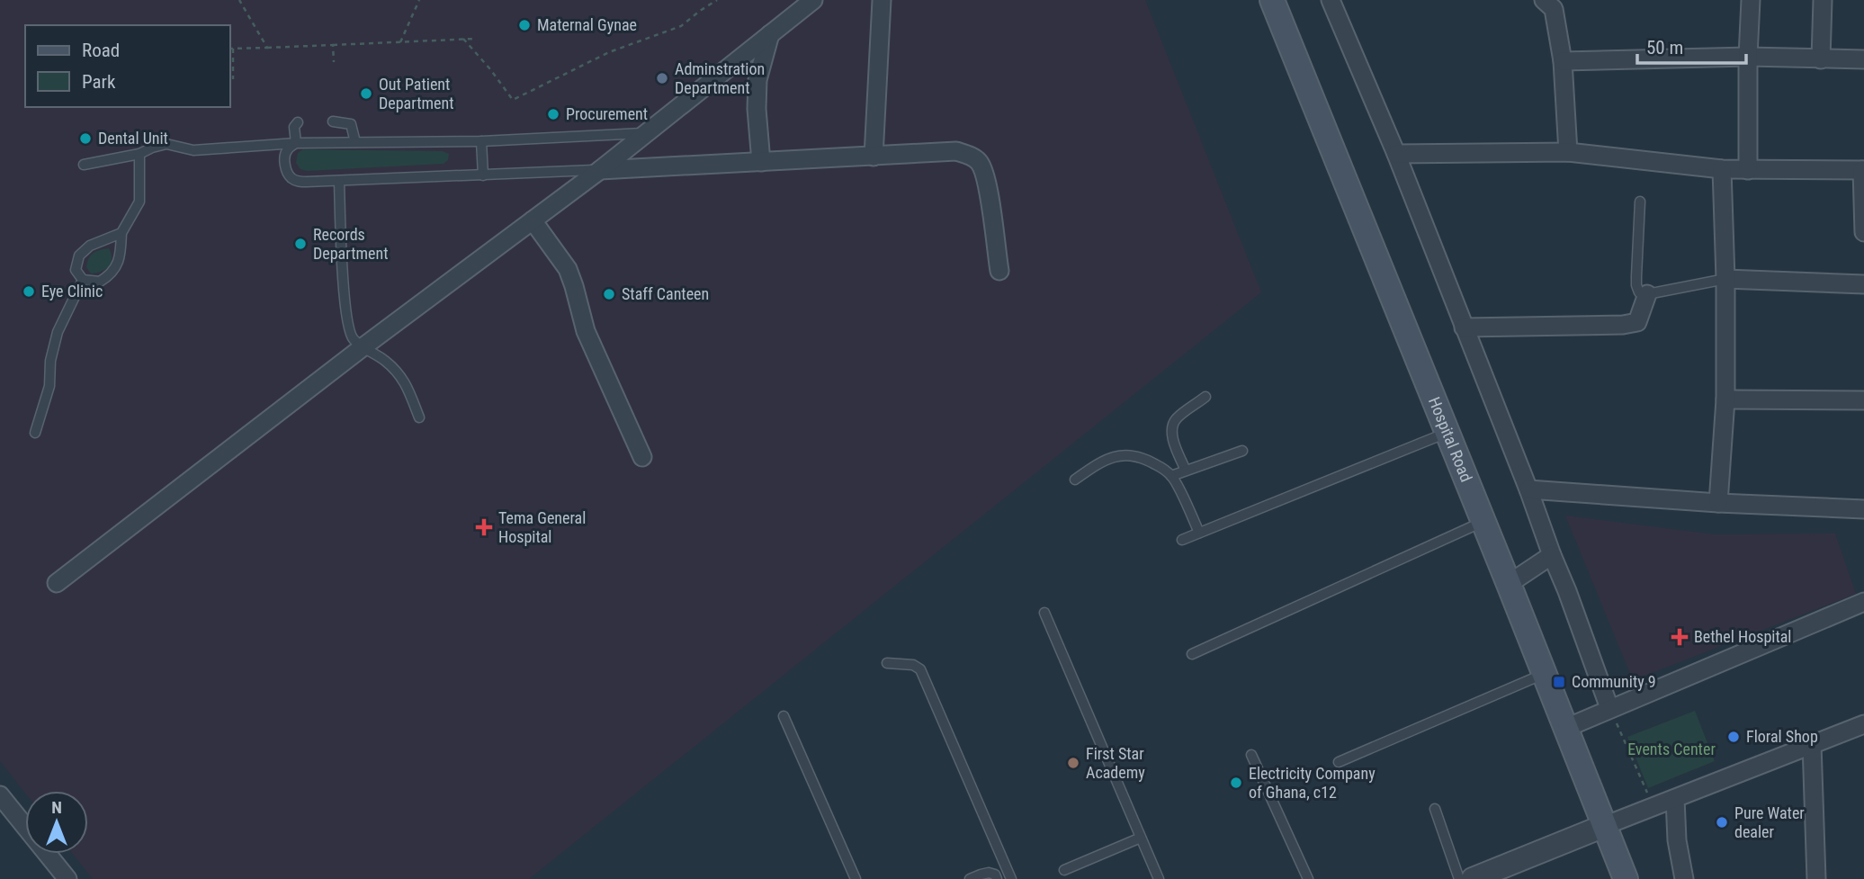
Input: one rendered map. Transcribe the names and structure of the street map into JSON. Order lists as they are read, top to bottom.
{
  "streets": {
    "main road": ["Hospital Road"]
  },
  "parks": ["Events Center"],
  "places": {
    "other": [
      "Maternal Gynae",
      "Adminstration Department",
      "Out Patient Department",
      "Procurement",
      "Dental Unit",
      "Records Department",
      "Eye Clinic",
      "Staff Canteen",
      "Floral Shop",
      "First Star Academy",
      "Electricity Company of Ghana, c12",
      "Pure Water dealer"
    ],
    "health": ["Tema General Hospital", "Bethel Hospital"],
    "transit": ["Community 9"]
  },
  "legend": ["Road", "Park"],
  "scale_bar": "50 m",
  "north": "top"
}
